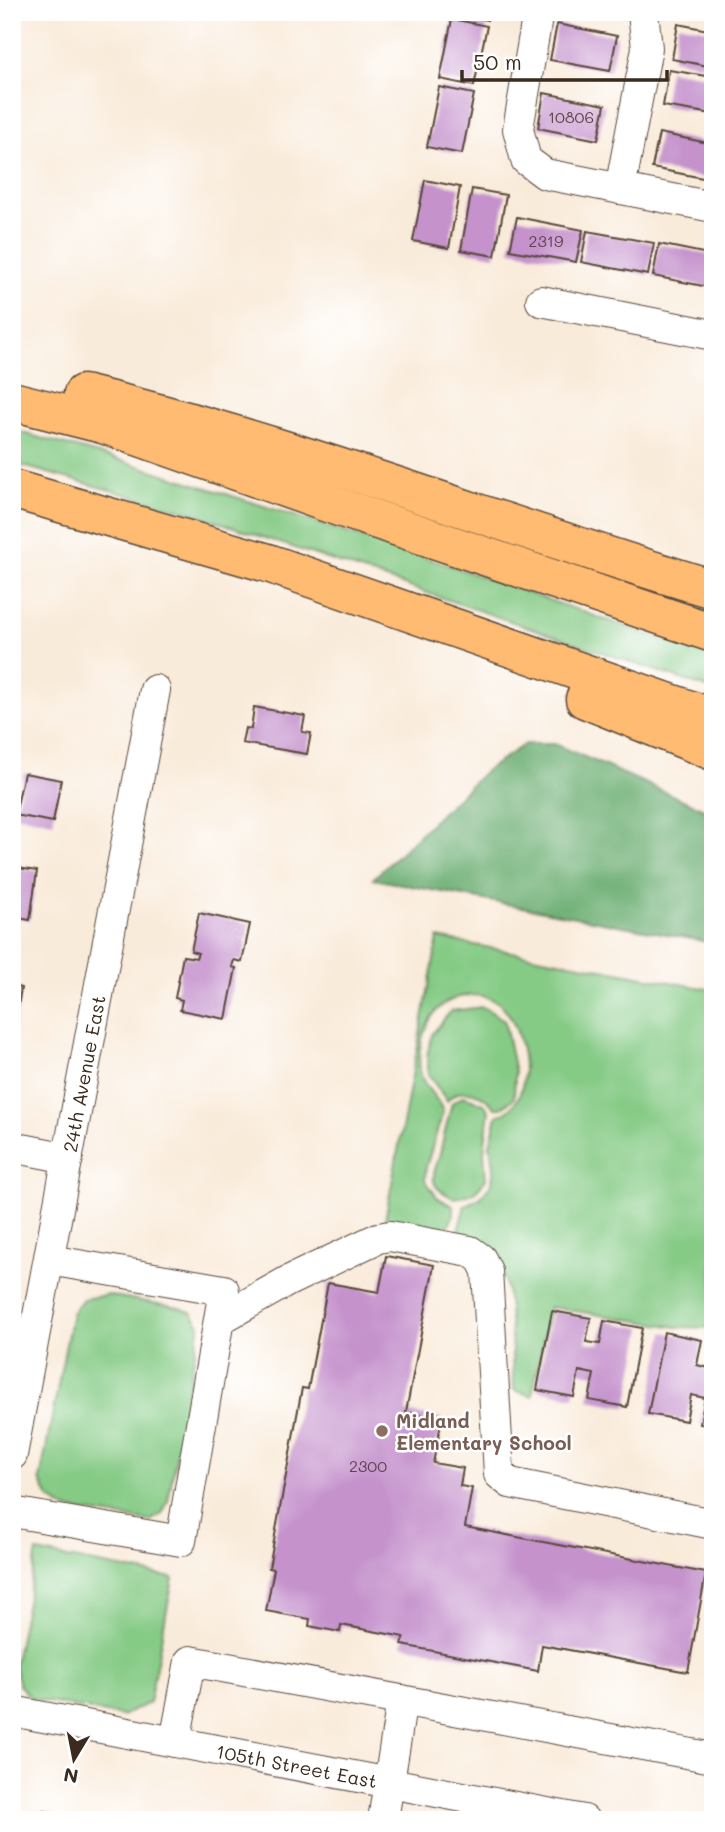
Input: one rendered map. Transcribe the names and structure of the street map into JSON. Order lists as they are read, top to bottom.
{
  "streets": {
    "street": ["24th Avenue East", "105th Street East"]
  },
  "places": ["Midland Elementary School"],
  "house_numbers": ["10806", "2319", "2300"],
  "scale_bar": "50 m",
  "north": "bottom"
}
